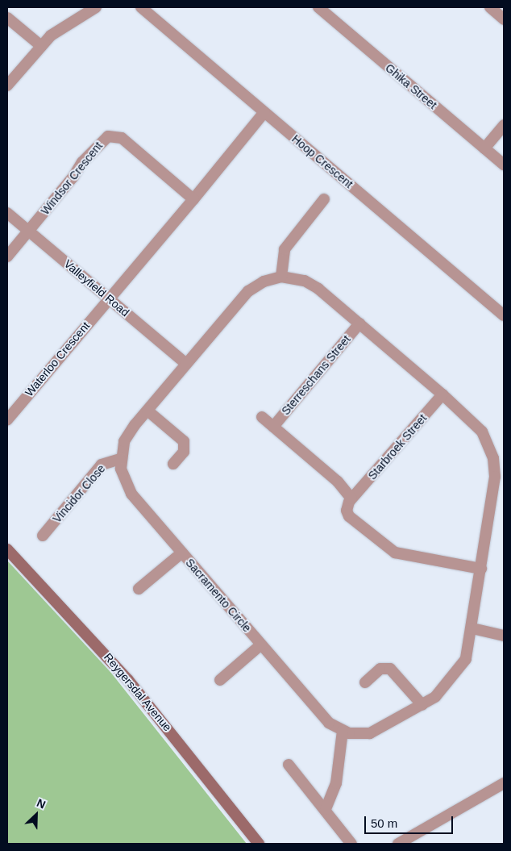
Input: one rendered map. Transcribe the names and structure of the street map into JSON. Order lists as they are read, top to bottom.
{
  "streets": {
    "main road": ["Reygersdal Avenue"],
    "street": [
      "Ghika Street",
      "Hoop Crescent",
      "Windsor Crescent",
      "Valleyfield Road",
      "Waterloo Crescent",
      "Sterreschans Street",
      "Starbroek Street",
      "Vincidor Close",
      "Sacramento Circle"
    ]
  },
  "crossings": [
    ["Windsor Crescent", "Valleyfield Road"],
    ["Valleyfield Road", "Waterloo Crescent"],
    ["Valleyfield Road", "Sacramento Circle"],
    ["Sterreschans Street", "Sacramento Circle"],
    ["Starbroek Street", "Sacramento Circle"],
    ["Vincidor Close", "Sacramento Circle"]
  ],
  "scale_bar": "50 m",
  "north": "top right"
}
